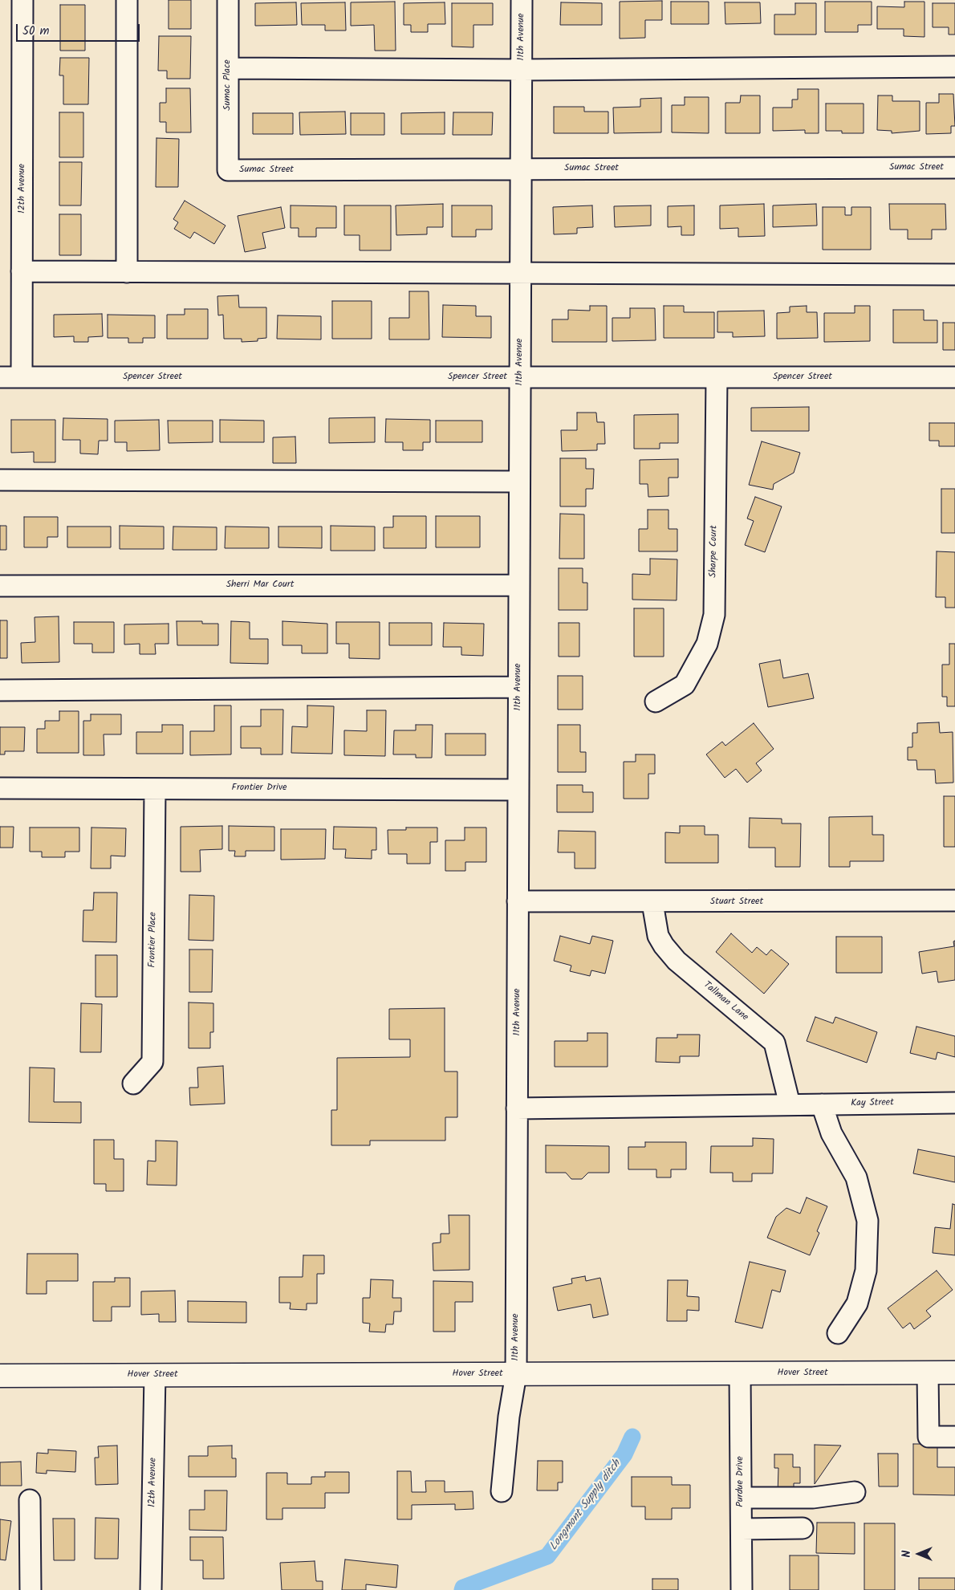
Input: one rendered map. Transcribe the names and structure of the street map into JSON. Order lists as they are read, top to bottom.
{
  "streets": {
    "main road": ["Hover Street"],
    "street": [
      "11th Avenue",
      "Sumac Place",
      "Sumac Street",
      "12th Avenue",
      "Spencer Street",
      "Sharpe Court",
      "Sherri Mar Court",
      "Frontier Drive",
      "Stuart Street",
      "Frontier Place",
      "Tallman Lane",
      "Kay Street",
      "Purdue Drive"
    ]
  },
  "crossings": [
    ["11th Avenue", "Sumac Street"],
    ["11th Avenue", "Spencer Street"],
    ["11th Avenue", "Sherri Mar Court"],
    ["11th Avenue", "Frontier Drive"],
    ["11th Avenue", "Stuart Street"],
    ["11th Avenue", "Kay Street"],
    ["11th Avenue", "Hover Street"],
    ["Sumac Place", "Sumac Street"],
    ["12th Avenue", "Spencer Street"],
    ["12th Avenue", "Hover Street"],
    ["Spencer Street", "Sharpe Court"],
    ["Frontier Drive", "Frontier Place"],
    ["Stuart Street", "Tallman Lane"],
    ["Tallman Lane", "Kay Street"],
    ["Hover Street", "Purdue Drive"]
  ],
  "water": ["Longmont Supply ditch"],
  "scale_bar": "50 m",
  "north": "left"
}
